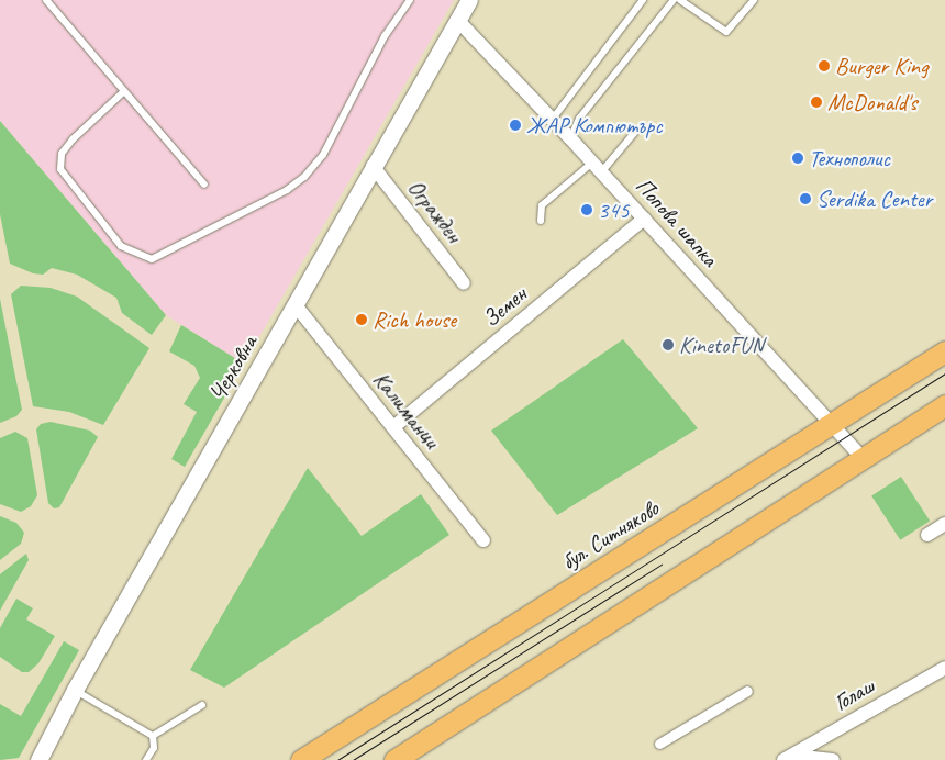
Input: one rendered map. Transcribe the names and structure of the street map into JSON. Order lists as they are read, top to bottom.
{
  "streets": {
    "main road": ["бул. Ситняково"],
    "street": [
      "Огражден",
      "Попова шапка",
      "Земен",
      "Черковна",
      "Калиманци",
      "Голаш"
    ]
  },
  "crossings": [
    ["Огражден", "Черковна"],
    ["Попова шапка", "Земен"],
    ["Попова шапка", "Черковна"],
    ["Попова шапка", "бул. Ситняково"],
    ["Земен", "Калиманци"],
    ["Черковна", "Калиманци"]
  ],
  "places": [
    "Burger King",
    "McDonald's",
    "ЖАР Компютърс",
    "Технополис",
    "Serdika Center",
    "345",
    "Rich house",
    "KinetoFUN"
  ]
}
